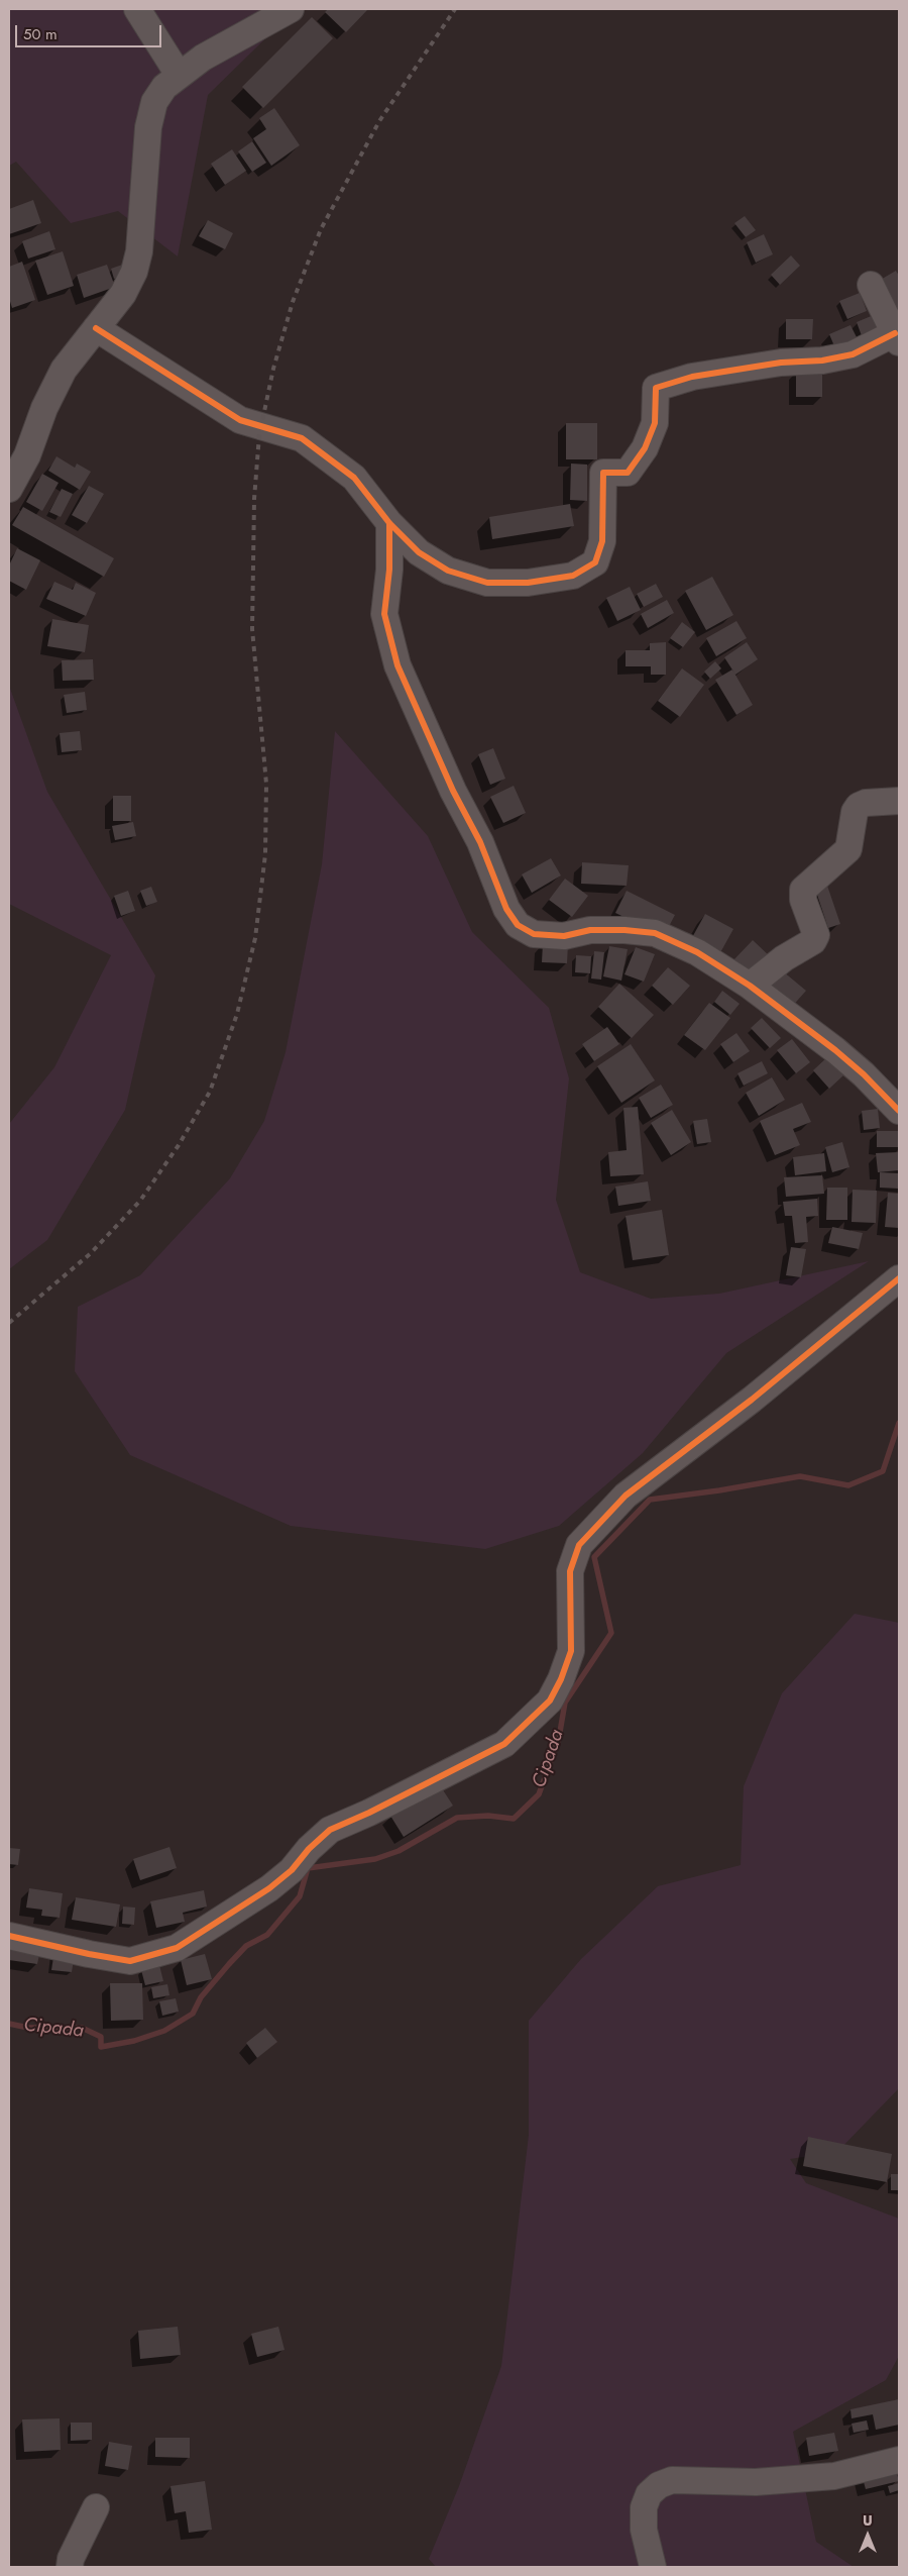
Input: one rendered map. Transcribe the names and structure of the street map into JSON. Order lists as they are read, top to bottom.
{
  "water": ["Cipada"],
  "scale_bar": "50 m",
  "north": "top"
}
